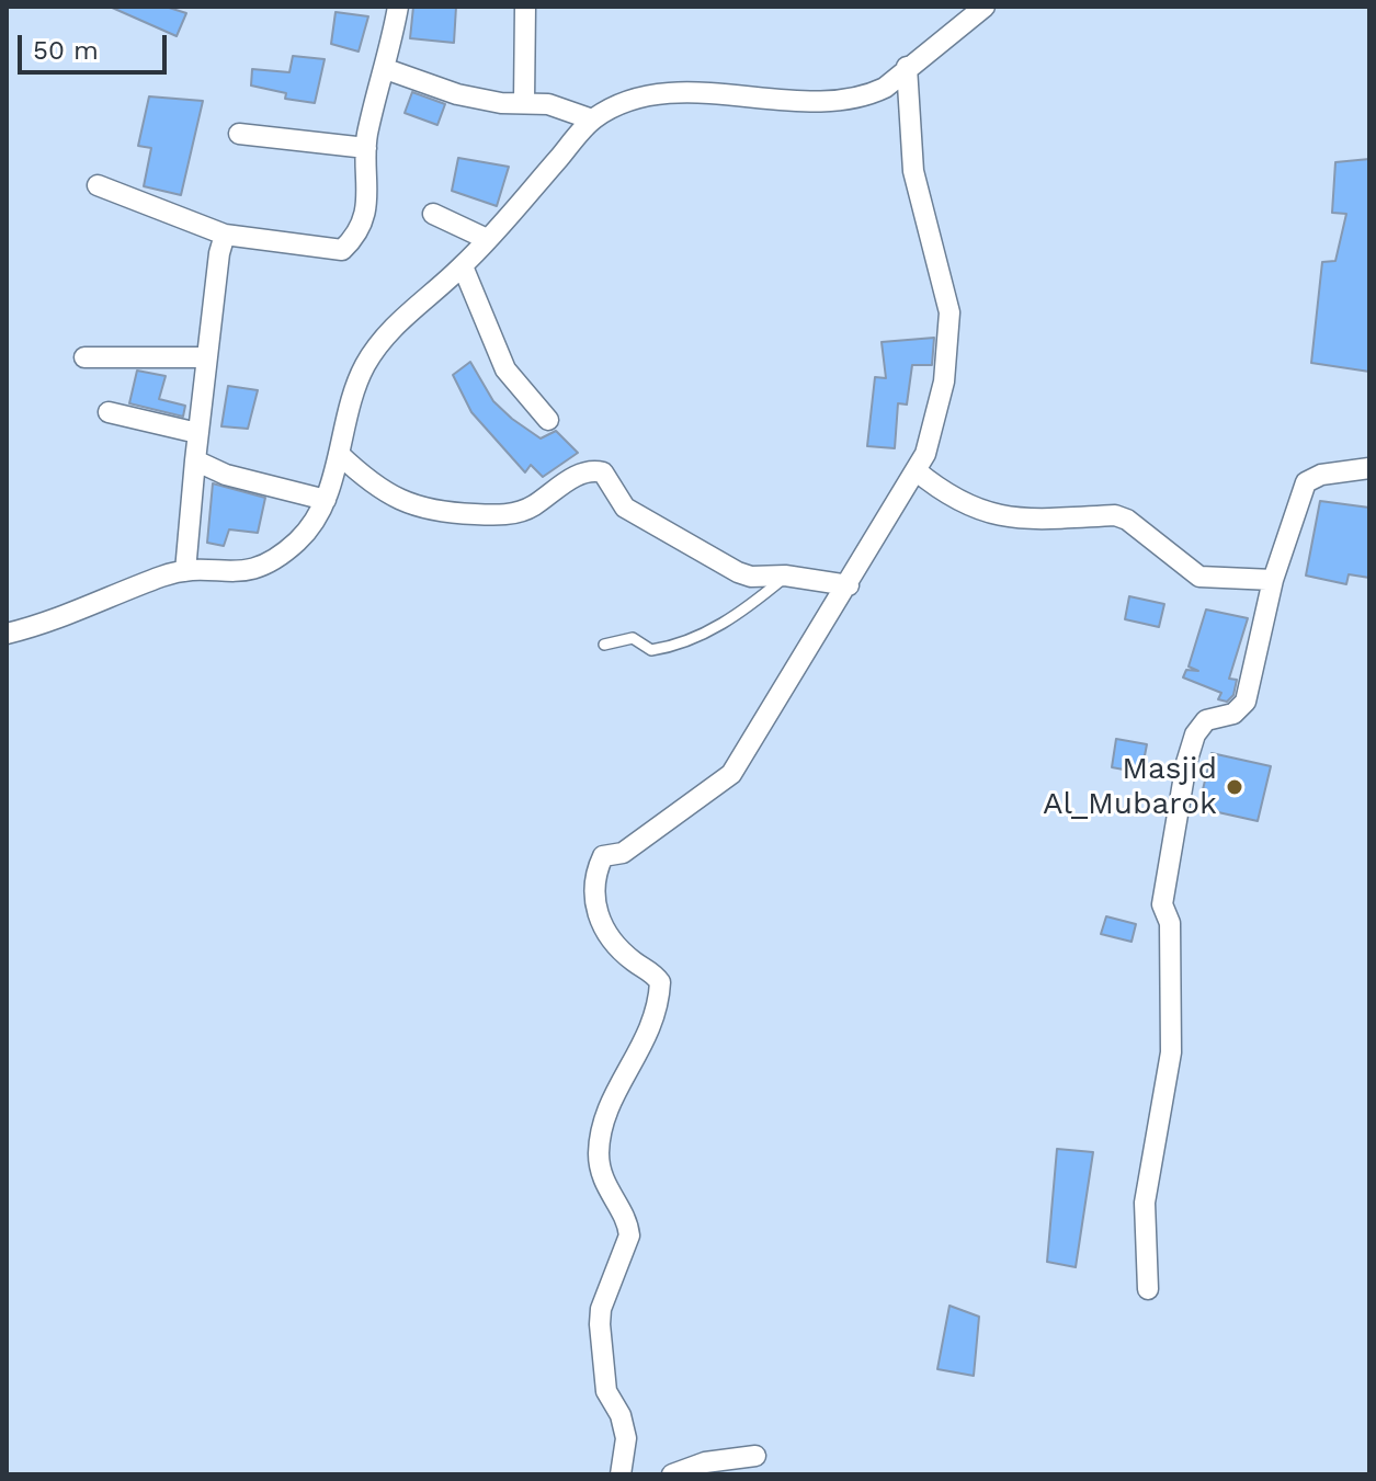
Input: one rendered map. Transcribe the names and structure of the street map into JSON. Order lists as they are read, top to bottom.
{
  "places": ["Masjid Al_Mubarok"],
  "scale_bar": "50 m"
}
